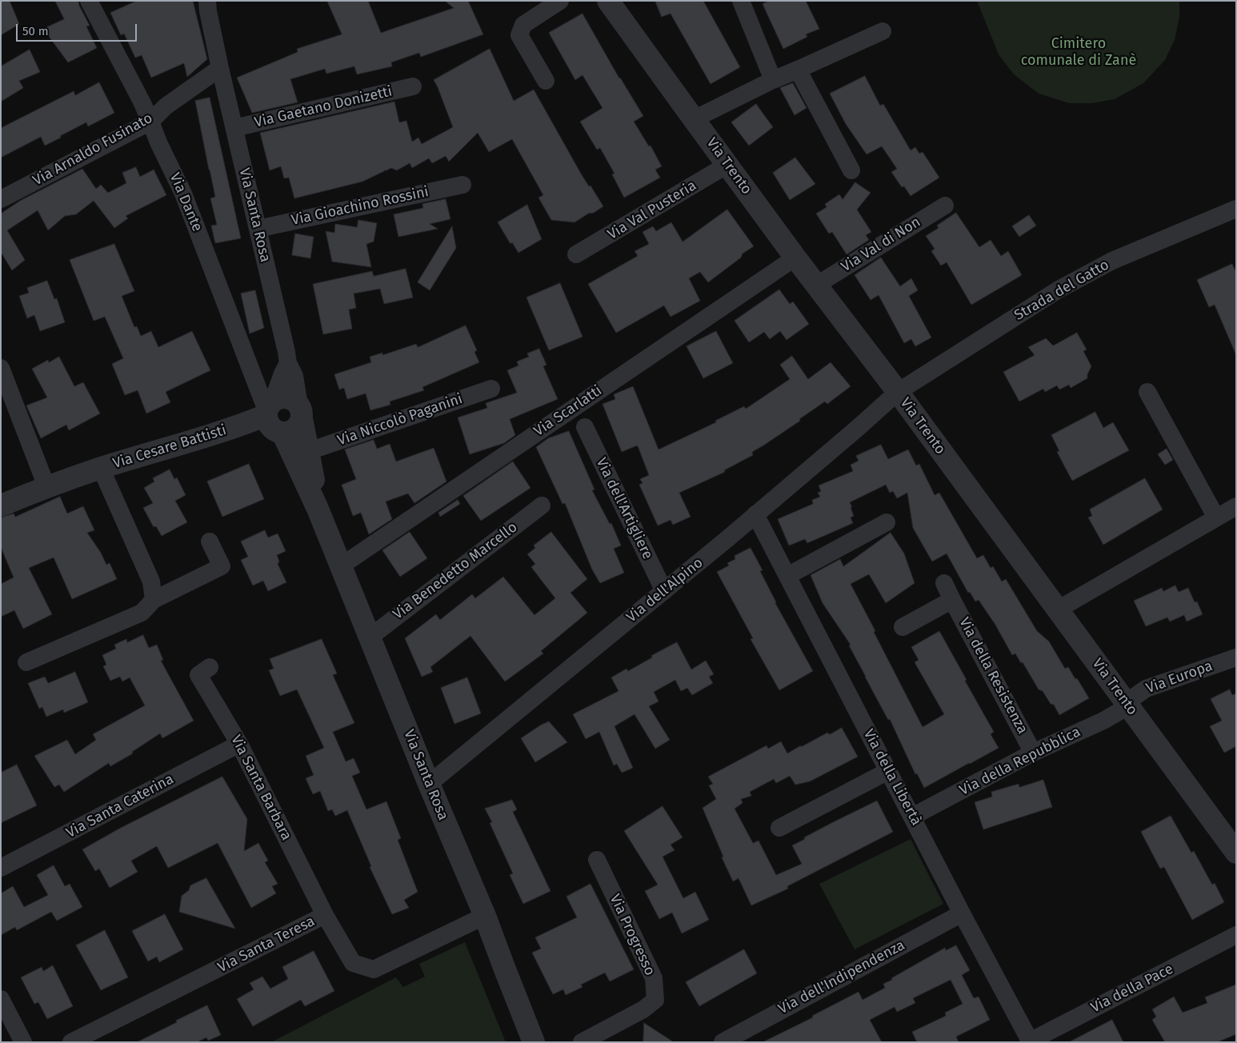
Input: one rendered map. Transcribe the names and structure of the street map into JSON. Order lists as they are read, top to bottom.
{
  "streets": {
    "street": [
      "Via Gaetano Donizetti",
      "Via Arnaldo Fusinato",
      "Via Trento",
      "Via Dante",
      "Via Gioachino Rossini",
      "Via Val Pusteria",
      "Via Santa Rosa",
      "Via Val di Non",
      "Strada del Gatto",
      "Via Scarlatti",
      "Via Niccolò Paganini",
      "Via Cesare Battisti",
      "Via dell'Artigliere",
      "Via Benedetto Marcello",
      "Via dell'Alpino",
      "Via della Resistenza",
      "Via Europa",
      "Via della Repubblica",
      "Via della Libertà",
      "Via Santa Barbara",
      "Via Santa Caterina",
      "Via Progresso",
      "Via Santa Teresa",
      "Via dell'Indipendenza",
      "Via della Pace"
    ]
  },
  "crossings": [
    ["Via Gaetano Donizetti", "Via Santa Rosa"],
    ["Via Arnaldo Fusinato", "Via Dante"],
    ["Via Arnaldo Fusinato", "Via Santa Rosa"],
    ["Via Trento", "Via Val Pusteria"],
    ["Via Trento", "Via Val di Non"],
    ["Via Trento", "Strada del Gatto"],
    ["Via Trento", "Via Scarlatti"],
    ["Via Trento", "Via dell'Alpino"],
    ["Via Trento", "Via Europa"],
    ["Via Trento", "Via della Repubblica"],
    ["Via Dante", "Via Santa Rosa"],
    ["Via Dante", "Via Cesare Battisti"],
    ["Via Gioachino Rossini", "Via Santa Rosa"],
    ["Via Santa Rosa", "Via Scarlatti"],
    ["Via Santa Rosa", "Via Niccolò Paganini"],
    ["Via Santa Rosa", "Via Cesare Battisti"],
    ["Via Santa Rosa", "Via Benedetto Marcello"],
    ["Via Santa Rosa", "Via dell'Alpino"],
    ["Via Santa Rosa", "Via Santa Teresa"],
    ["Strada del Gatto", "Via dell'Alpino"],
    ["Via dell'Artigliere", "Via dell'Alpino"],
    ["Via dell'Alpino", "Via della Libertà"],
    ["Via della Resistenza", "Via della Repubblica"],
    ["Via Europa", "Via della Repubblica"],
    ["Via della Repubblica", "Via della Libertà"],
    ["Via della Libertà", "Via dell'Indipendenza"],
    ["Via della Libertà", "Via della Pace"],
    ["Via Santa Barbara", "Via Santa Caterina"],
    ["Via Santa Barbara", "Via Santa Teresa"]
  ],
  "parks": ["Cimitero comunale di Zanè"],
  "scale_bar": "50 m"
}
